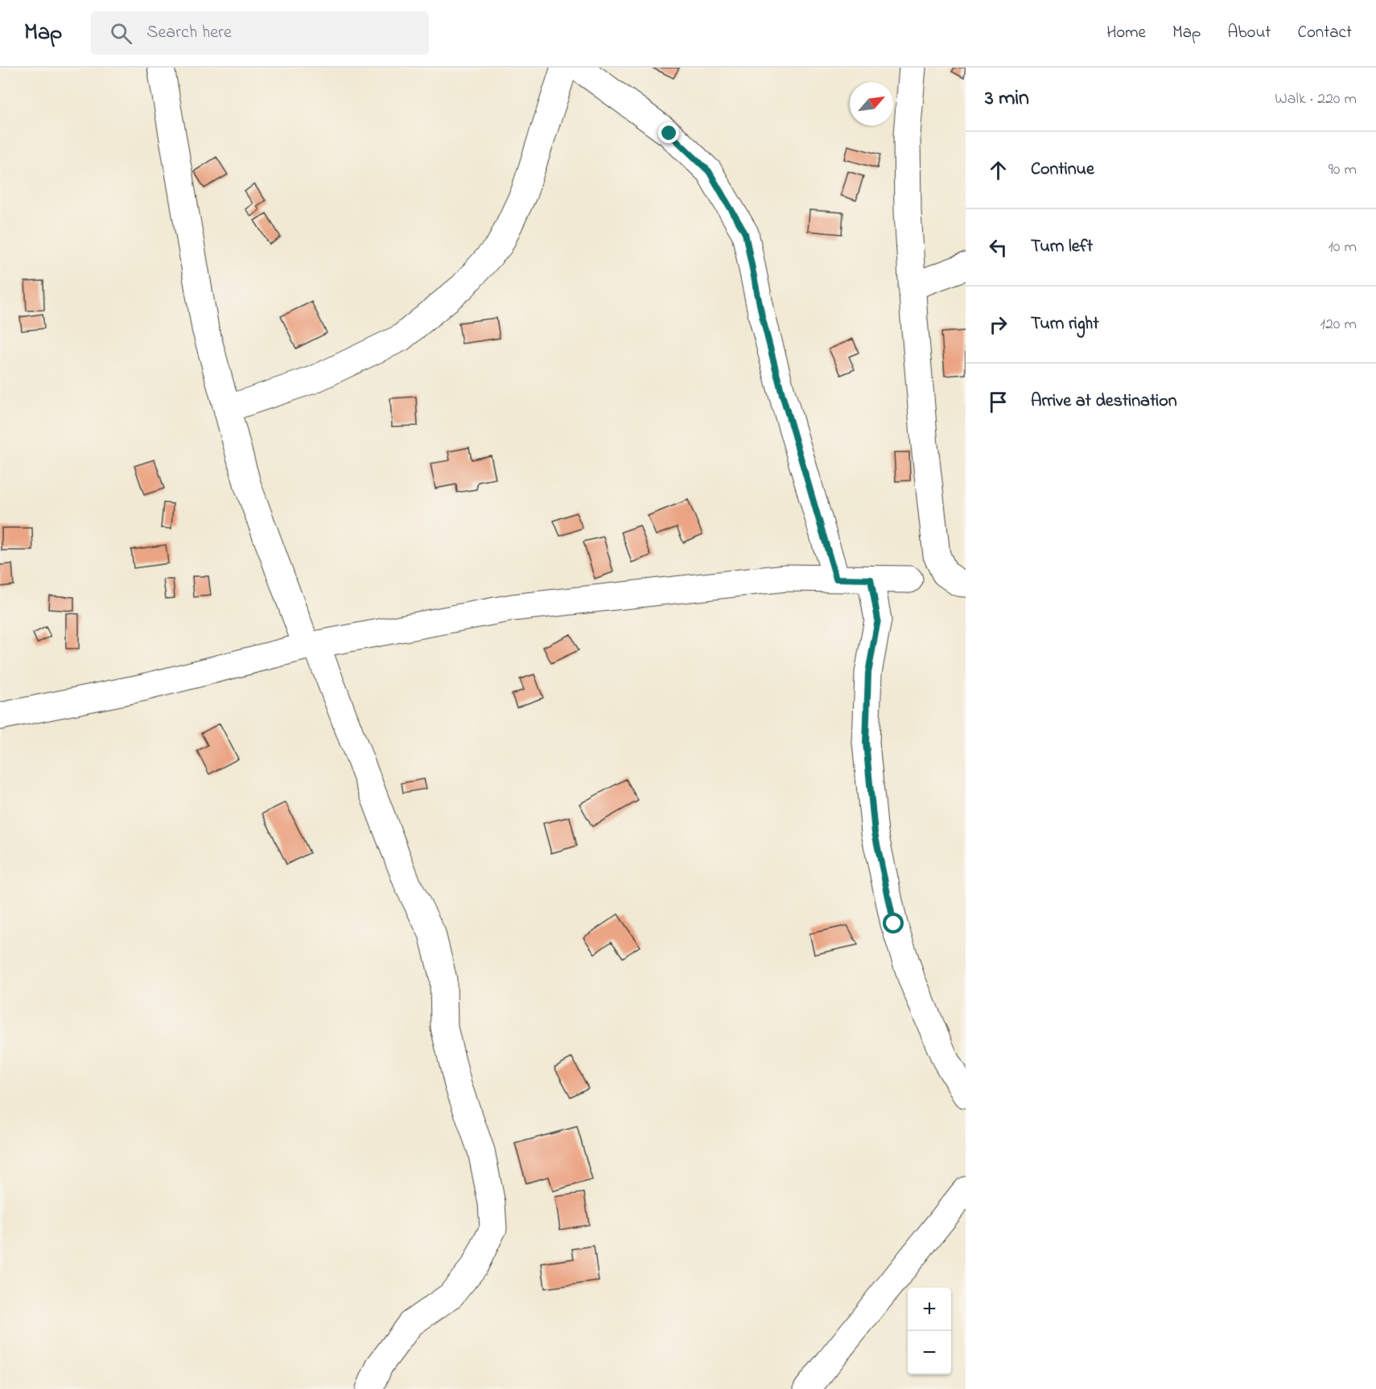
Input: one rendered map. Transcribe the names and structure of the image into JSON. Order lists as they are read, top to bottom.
{
  "north": "top right",
  "page": {
    "header": "Map",
    "search": "Search here",
    "nav": [
      "Home",
      "Map",
      "About",
      "Contact"
    ],
    "heading": ["3 min", "Walk · 220 m"],
    "list": [
      ["Continue", "90 m"],
      ["Turn left", "10 m"],
      ["Turn right", "120 m"],
      "Arrive at destination"
    ],
    "map_buttons": ["+", "−"]
  }
}
